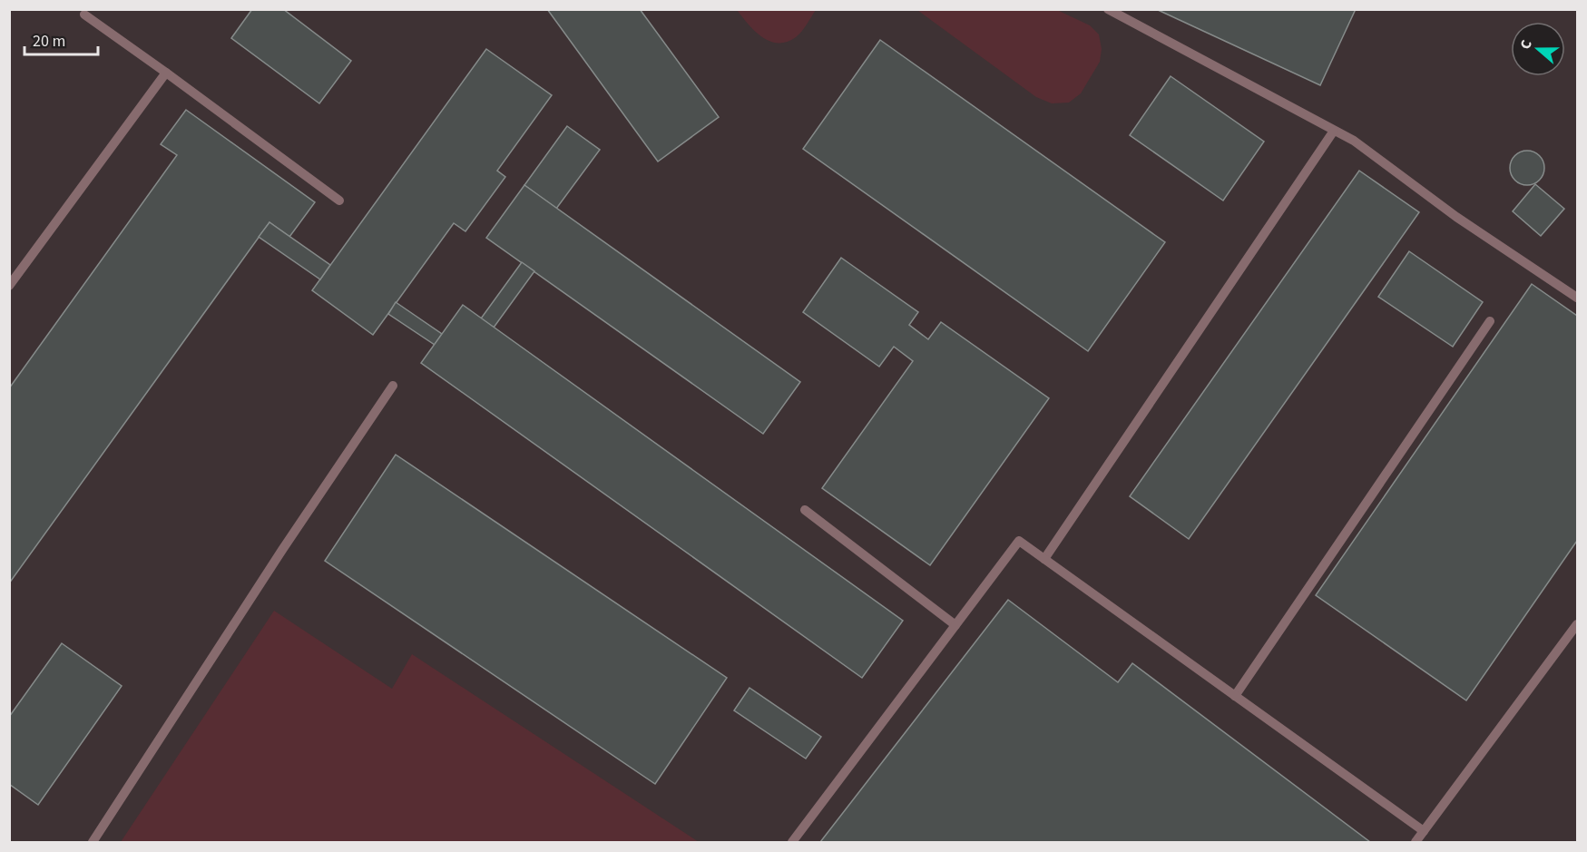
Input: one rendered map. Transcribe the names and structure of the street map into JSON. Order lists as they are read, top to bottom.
{
  "scale_bar": "20 m",
  "north": "left"
}
